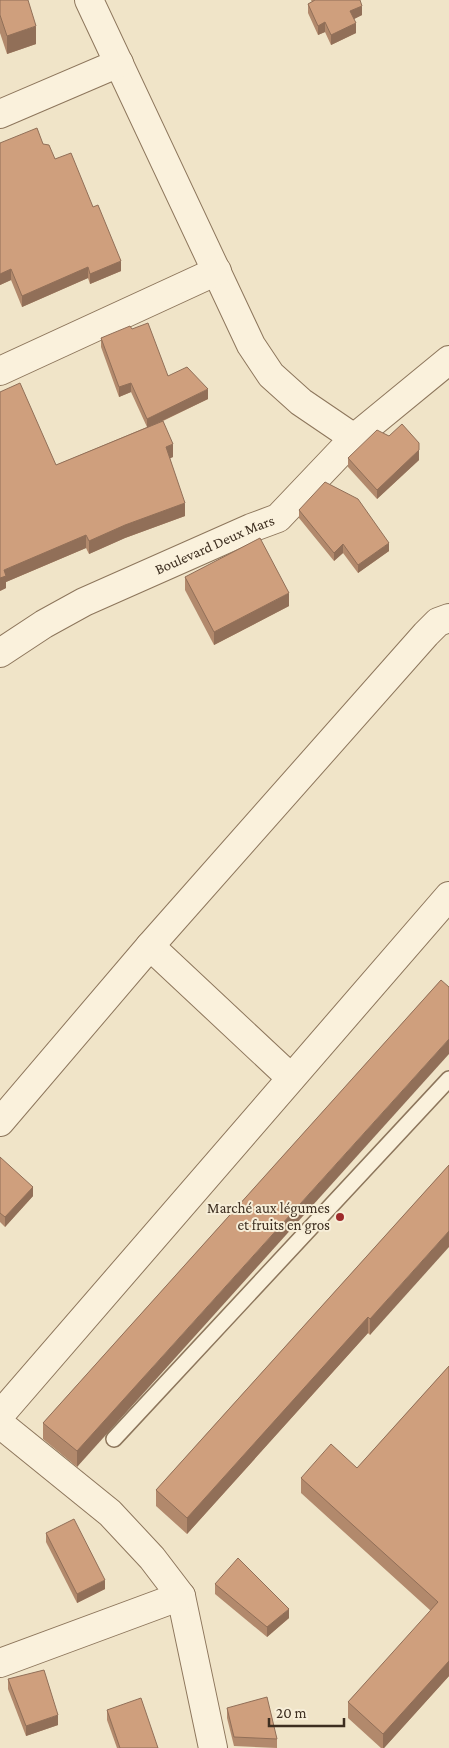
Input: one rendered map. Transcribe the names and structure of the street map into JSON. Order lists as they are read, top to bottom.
{
  "streets": {
    "street": ["Boulevard Deux Mars"]
  },
  "places": ["Marché aux légumes et fruits en gros"],
  "scale_bar": "20 m"
}
